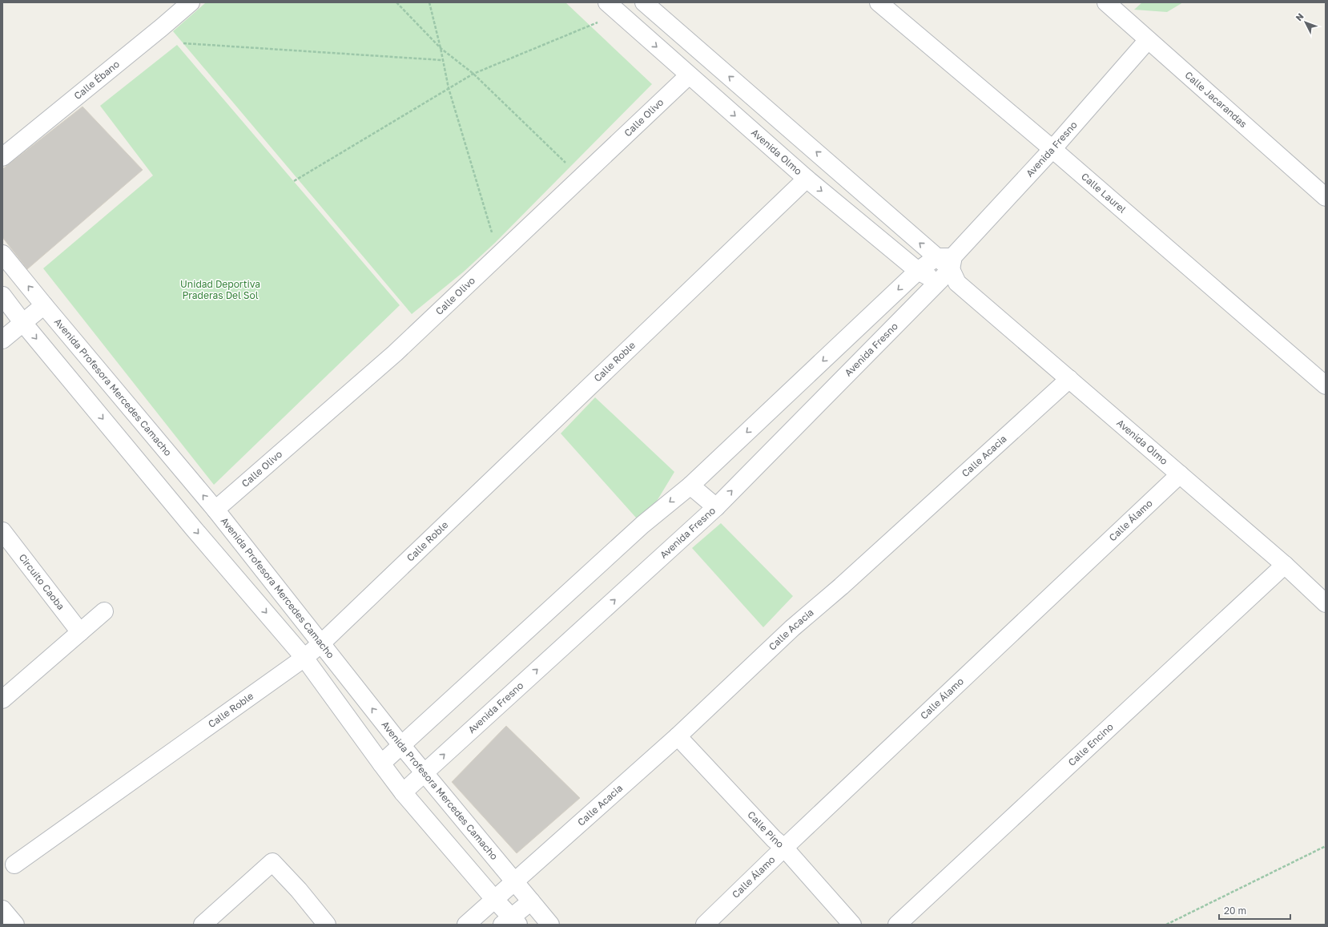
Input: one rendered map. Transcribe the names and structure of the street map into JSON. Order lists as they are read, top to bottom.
{
  "streets": {
    "street": [
      "Calle Ébano",
      "Calle Jacarandas",
      "Calle Olivo",
      "Avenida Fresno",
      "Avenida Olmo",
      "Calle Laurel",
      "Calle Roble",
      "Avenida Profesora Mercedes Camacho",
      "Calle Acacia",
      "Calle Álamo",
      "Circuito Caoba",
      "Calle Encino",
      "Calle Pino"
    ]
  },
  "crossings": [
    ["Calle Jacarandas", "Avenida Fresno"],
    ["Calle Olivo", "Avenida Olmo"],
    ["Calle Olivo", "Avenida Profesora Mercedes Camacho"],
    ["Avenida Fresno", "Avenida Olmo"],
    ["Avenida Fresno", "Calle Laurel"],
    ["Avenida Fresno", "Avenida Profesora Mercedes Camacho"],
    ["Avenida Olmo", "Calle Roble"],
    ["Avenida Olmo", "Calle Acacia"],
    ["Avenida Olmo", "Calle Álamo"],
    ["Avenida Olmo", "Calle Encino"],
    ["Calle Roble", "Avenida Profesora Mercedes Camacho"],
    ["Avenida Profesora Mercedes Camacho", "Calle Acacia"],
    ["Calle Acacia", "Calle Pino"],
    ["Calle Álamo", "Calle Pino"]
  ],
  "parks": ["Unidad Deportiva Praderas Del Sol"],
  "scale_bar": "20 m",
  "north": "top left"
}
